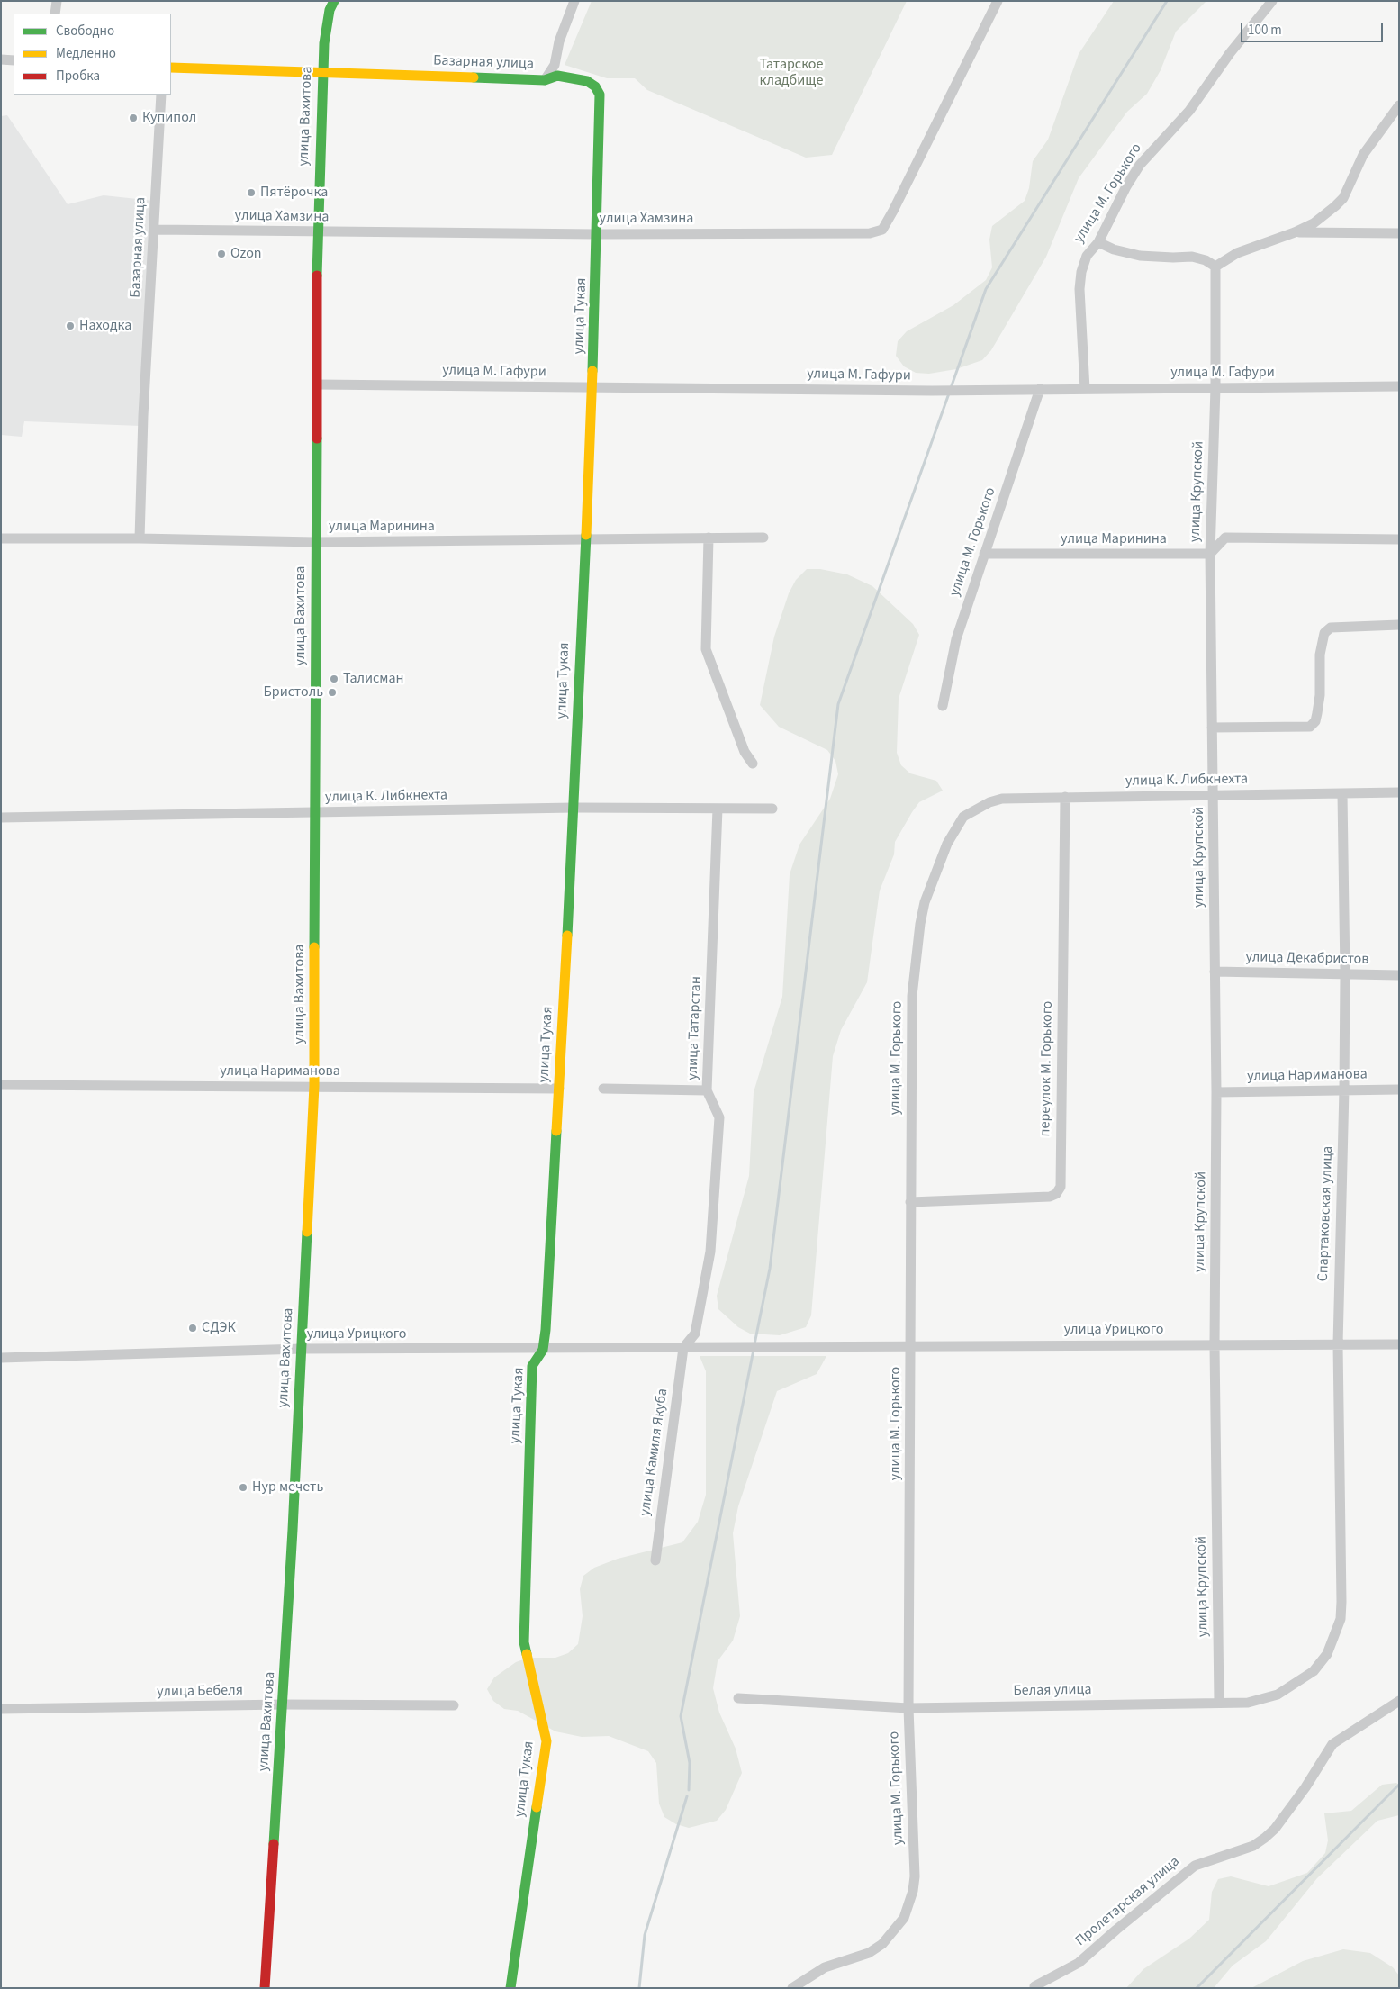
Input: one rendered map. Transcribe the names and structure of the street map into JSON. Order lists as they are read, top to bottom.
{
  "streets": {
    "street": [
      "Базарная улица",
      "улица Вахитова",
      "улица М. Горького",
      "улица Хамзина",
      "улица Тукая",
      "улица М. Гафури",
      "улица Крупской",
      "улица Маринина",
      "улица К. Либкнехта",
      "улица Декабристов",
      "улица Татарстан",
      "переулок М. Горького",
      "улица Нариманова",
      "Спартаковская улица",
      "улица Урицкого",
      "улица Камиля Якуба",
      "Белая улица",
      "улица Бебеля",
      "Пролетарская улица"
    ]
  },
  "crossings": [
    ["Базарная улица", "улица Вахитова"],
    ["Базарная улица", "улица Хамзина"],
    ["Базарная улица", "улица Тукая"],
    ["Базарная улица", "улица Маринина"],
    ["улица Вахитова", "улица Хамзина"],
    ["улица Вахитова", "улица М. Гафури"],
    ["улица Вахитова", "улица Маринина"],
    ["улица Вахитова", "улица К. Либкнехта"],
    ["улица Вахитова", "улица Нариманова"],
    ["улица Вахитова", "улица Урицкого"],
    ["улица Вахитова", "улица Бебеля"],
    ["улица М. Горького", "улица М. Гафури"],
    ["улица М. Горького", "улица Маринина"],
    ["улица М. Горького", "улица К. Либкнехта"],
    ["улица М. Горького", "переулок М. Горького"],
    ["улица М. Горького", "улица Урицкого"],
    ["улица М. Горького", "Белая улица"],
    ["улица Хамзина", "улица Тукая"],
    ["улица Тукая", "улица М. Гафури"],
    ["улица Тукая", "улица Маринина"],
    ["улица Тукая", "улица К. Либкнехта"],
    ["улица Тукая", "улица Нариманова"],
    ["улица Тукая", "улица Урицкого"],
    ["улица М. Гафури", "улица Крупской"],
    ["улица Крупской", "улица Маринина"],
    ["улица Крупской", "улица К. Либкнехта"],
    ["улица Крупской", "улица Декабристов"],
    ["улица Крупской", "улица Нариманова"],
    ["улица Крупской", "улица Урицкого"],
    ["улица Крупской", "Белая улица"],
    ["улица К. Либкнехта", "улица Татарстан"],
    ["улица К. Либкнехта", "переулок М. Горького"],
    ["улица К. Либкнехта", "Спартаковская улица"],
    ["улица Декабристов", "Спартаковская улица"],
    ["улица Татарстан", "улица Урицкого"],
    ["улица Татарстан", "улица Камиля Якуба"],
    ["улица Нариманова", "Спартаковская улица"],
    ["Спартаковская улица", "улица Урицкого"],
    ["Спартаковская улица", "Белая улица"],
    ["улица Урицкого", "улица Камиля Якуба"]
  ],
  "parks": ["Татарское кладбище"],
  "places": [
    "Купипол",
    "Пятёрочка",
    "Ozon",
    "Находка",
    "Талисман",
    "Бристоль",
    "СДЭК",
    "Нур мечеть"
  ],
  "legend": ["Свободно", "Медленно", "Пробка"],
  "scale_bar": "100 m"
}
